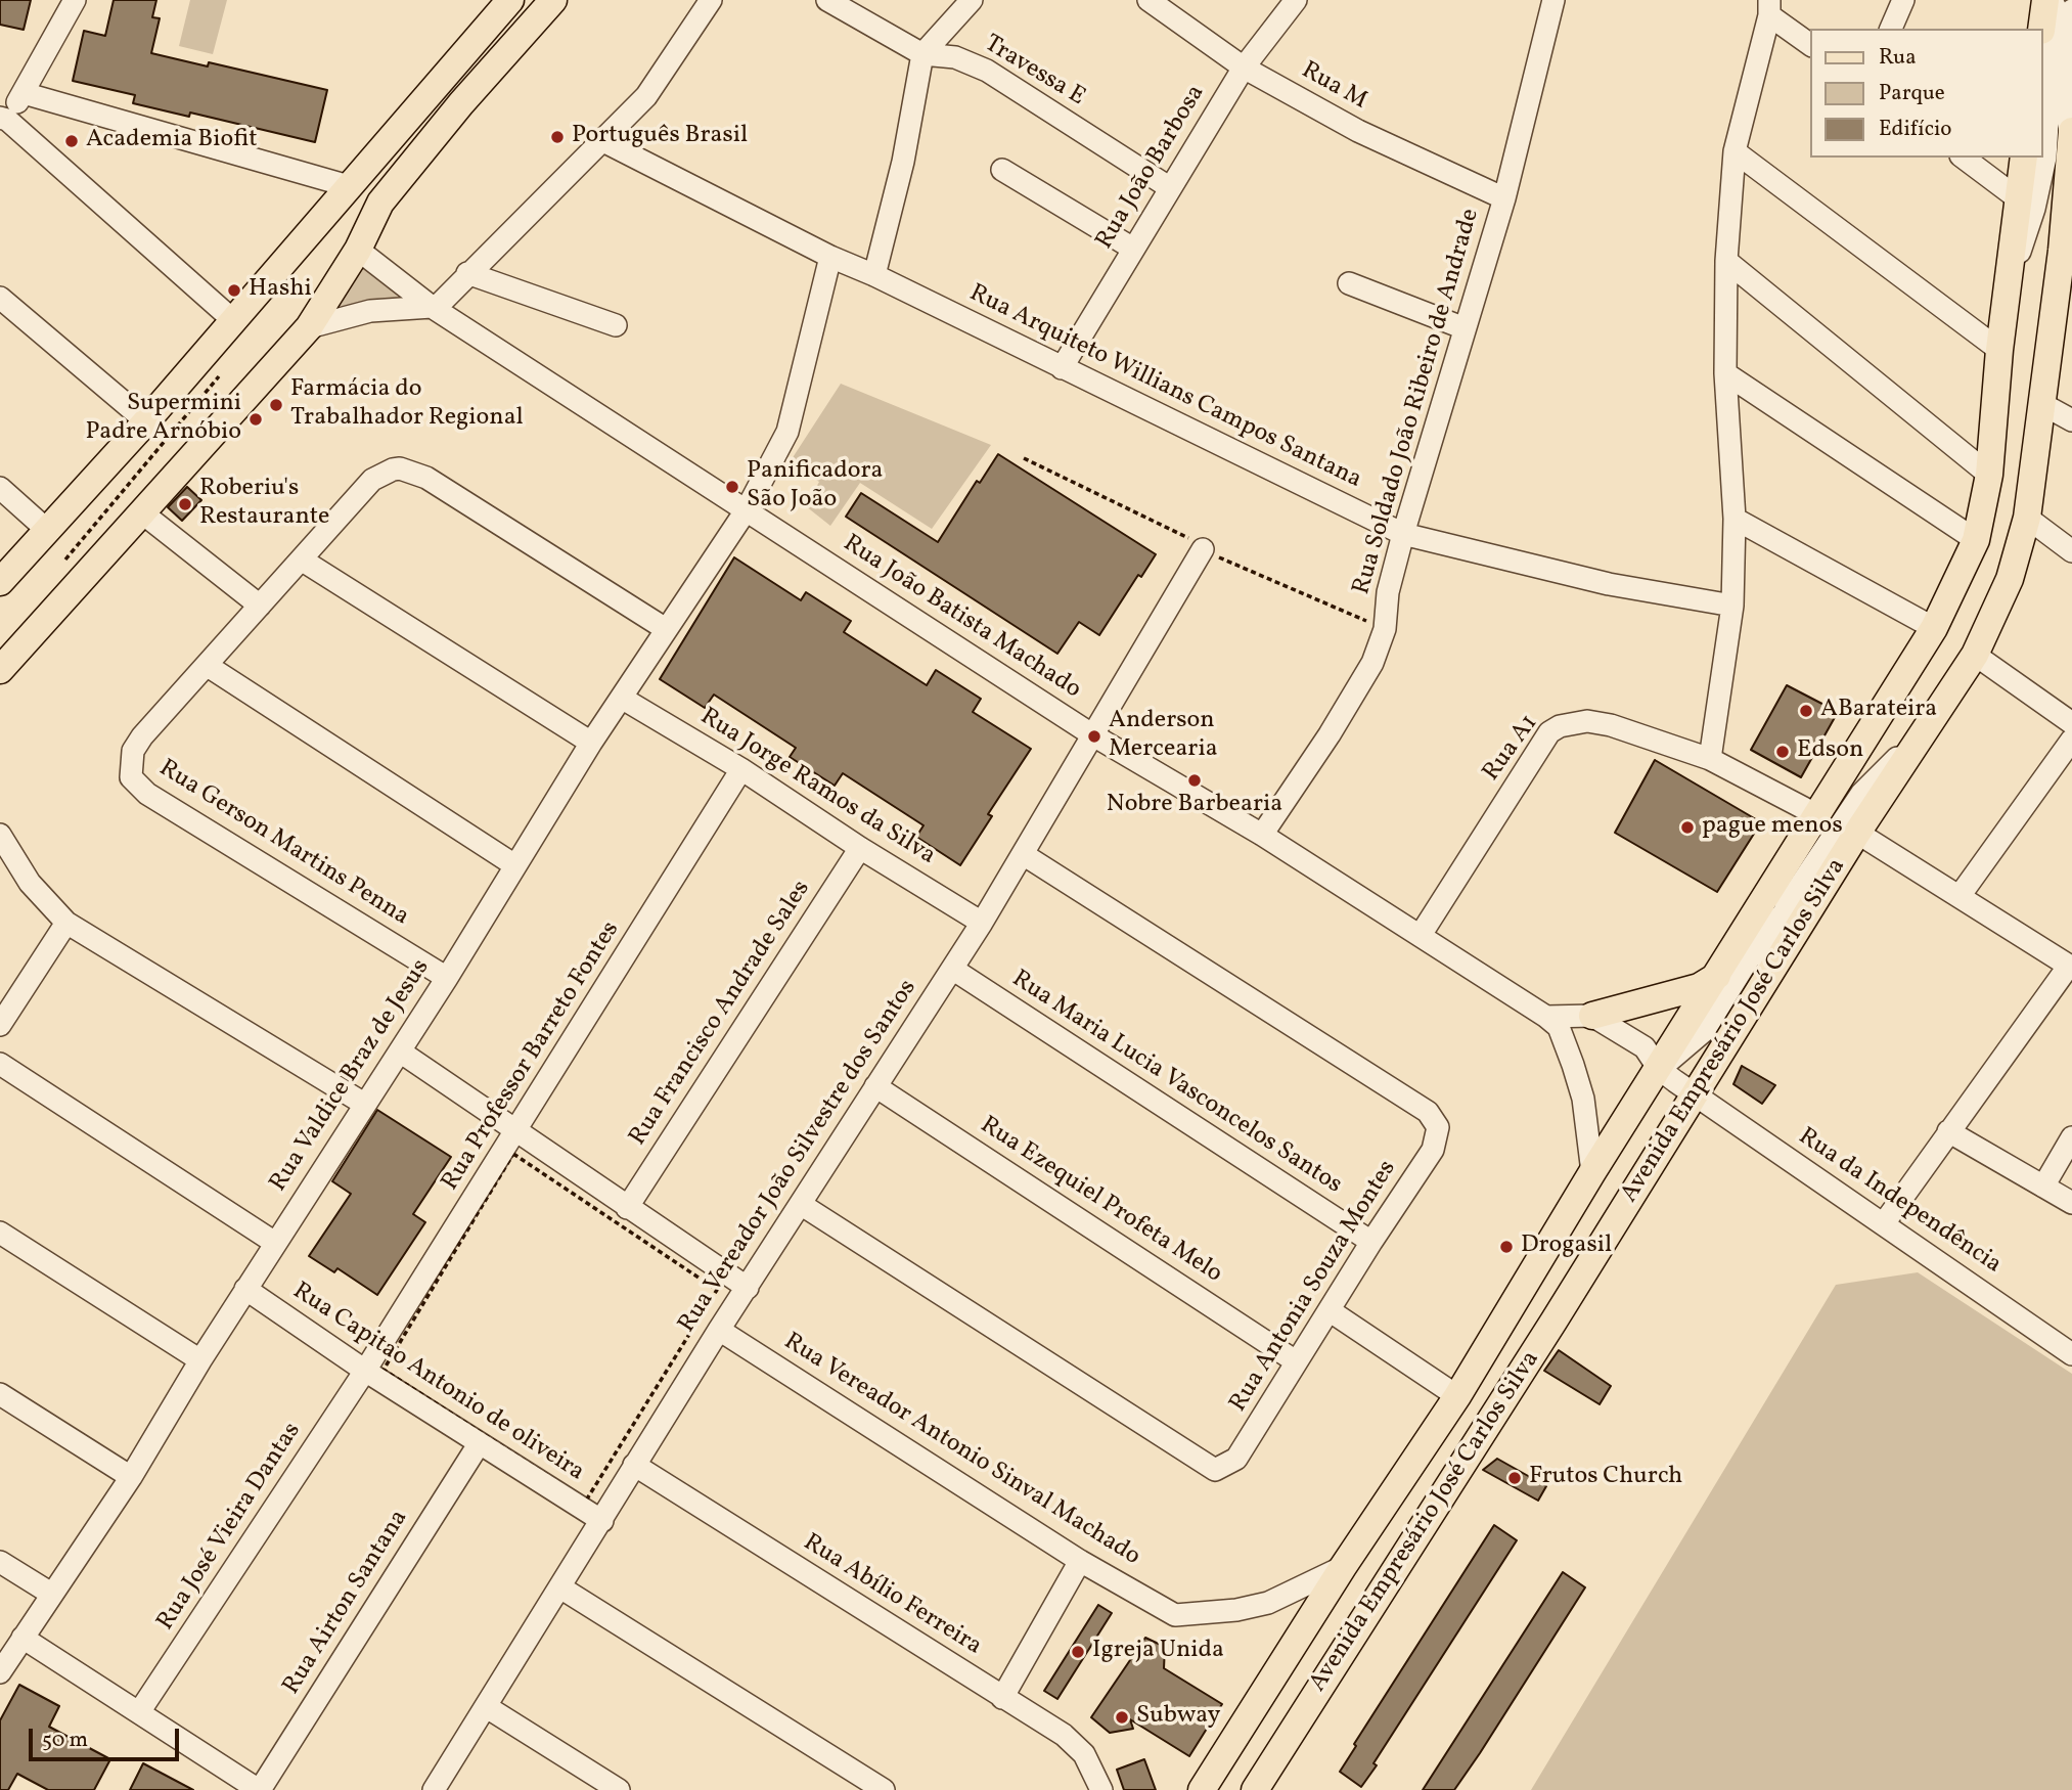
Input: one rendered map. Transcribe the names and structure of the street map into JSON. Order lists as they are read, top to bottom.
{
  "streets": {
    "main road": ["Avenida Empresário José Carlos Silva"],
    "street": [
      "Travessa E",
      "Rua M",
      "Rua João Barbosa",
      "Rua Arquiteto Willians Campos Santana",
      "Rua Soldado João Ribeiro de Andrade",
      "Rua João Batista Machado",
      "Rua A1",
      "Rua Jorge Ramos da Silva",
      "Rua Gerson Martins Penna",
      "Rua Francisco Andrade Sales",
      "Rua Professor Barreto Fontes",
      "Rua Valdice Braz de Jesus",
      "Rua Maria Lucia Vasconcelos Santos",
      "Rua Vereador João Silvestre dos Santos",
      "Rua Ezequiel Profeta Melo",
      "Rua da Independência",
      "Rua Antonia Souza Montes",
      "Rua Capitao Antonio de oliveira",
      "Rua Vereador Antonio Sinval Machado",
      "Rua José Vieira Dantas",
      "Rua Abílio Ferreira",
      "Rua Airton Santana"
    ]
  },
  "crossings": [
    ["Travessa E", "Rua João Barbosa"],
    ["Rua M", "Rua João Barbosa"],
    ["Rua M", "Rua Soldado João Ribeiro de Andrade"],
    ["Rua João Barbosa", "Rua Arquiteto Willians Campos Santana"],
    ["Rua Arquiteto Willians Campos Santana", "Rua Soldado João Ribeiro de Andrade"],
    ["Rua Arquiteto Willians Campos Santana", "Rua Valdice Braz de Jesus"],
    ["Rua Soldado João Ribeiro de Andrade", "Rua João Batista Machado"],
    ["Rua João Batista Machado", "Rua A1"],
    ["Rua João Batista Machado", "Rua Valdice Braz de Jesus"],
    ["Rua João Batista Machado", "Rua Vereador João Silvestre dos Santos"],
    ["Rua Jorge Ramos da Silva", "Rua Francisco Andrade Sales"],
    ["Rua Jorge Ramos da Silva", "Rua Professor Barreto Fontes"],
    ["Rua Jorge Ramos da Silva", "Rua Valdice Braz de Jesus"],
    ["Rua Jorge Ramos da Silva", "Rua Vereador João Silvestre dos Santos"],
    ["Rua Gerson Martins Penna", "Rua Valdice Braz de Jesus"],
    ["Avenida Empresário José Carlos Silva", "Rua da Independência"],
    ["Avenida Empresário José Carlos Silva", "Rua Vereador Antonio Sinval Machado"],
    ["Rua Professor Barreto Fontes", "Rua Capitao Antonio de oliveira"],
    ["Rua Professor Barreto Fontes", "Rua José Vieira Dantas"],
    ["Rua Valdice Braz de Jesus", "Rua Capitao Antonio de oliveira"],
    ["Rua Maria Lucia Vasconcelos Santos", "Rua Vereador João Silvestre dos Santos"],
    ["Rua Maria Lucia Vasconcelos Santos", "Rua Antonia Souza Montes"],
    ["Rua Vereador João Silvestre dos Santos", "Rua Ezequiel Profeta Melo"],
    ["Rua Vereador João Silvestre dos Santos", "Rua Antonia Souza Montes"],
    ["Rua Vereador João Silvestre dos Santos", "Rua Capitao Antonio de oliveira"],
    ["Rua Vereador João Silvestre dos Santos", "Rua Vereador Antonio Sinval Machado"],
    ["Rua Vereador João Silvestre dos Santos", "Rua Abílio Ferreira"],
    ["Rua Ezequiel Profeta Melo", "Rua Antonia Souza Montes"],
    ["Rua Capitao Antonio de oliveira", "Rua José Vieira Dantas"],
    ["Rua Capitao Antonio de oliveira", "Rua Airton Santana"]
  ],
  "places": [
    "Português Brasil",
    "Academia Biofit",
    "Hashi",
    "Farmácia do Trabalhador Regional",
    "Supermini Padre Arnóbio",
    "Panificadora São João",
    "Roberiu's Restaurante",
    "ABarateira",
    "Anderson Mercearia",
    "Edson",
    "Nobre Barbearia",
    "pague menos",
    "Drogasil",
    "Frutos Church",
    "Igreja Unida",
    "Subway"
  ],
  "legend": ["Rua", "Parque", "Edifício"],
  "scale_bar": "50 m"
}
